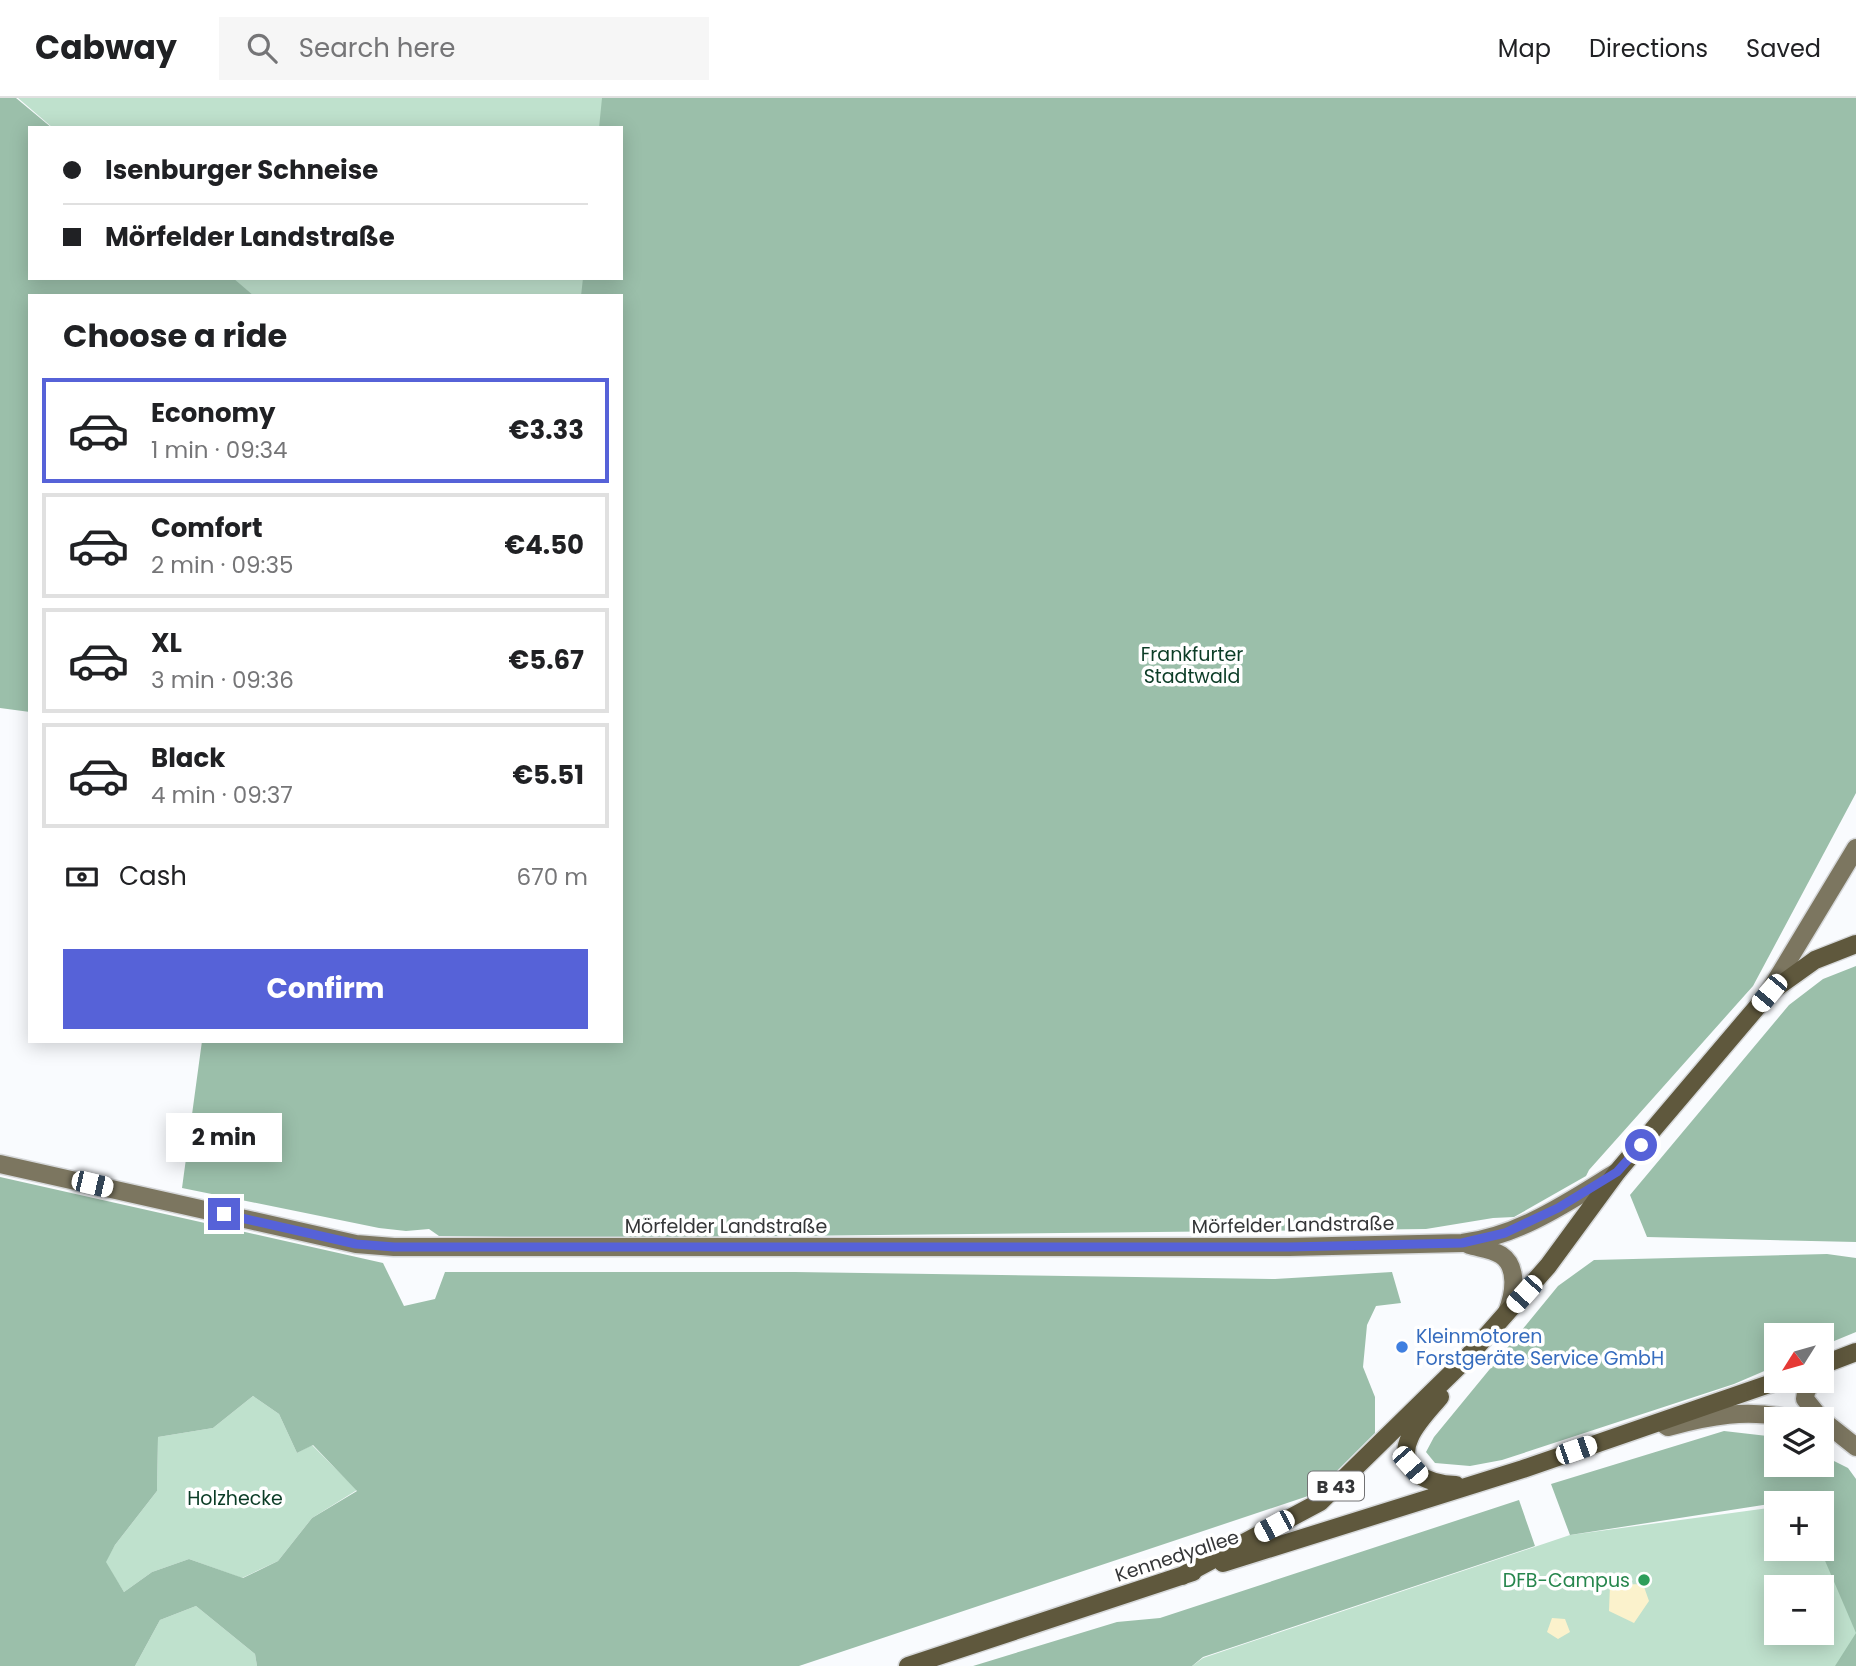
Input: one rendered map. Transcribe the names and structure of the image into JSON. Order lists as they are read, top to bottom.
{
  "streets": {
    "main road": ["Mörfelder Landstraße", "B 43", "Kennedyallee"]
  },
  "crossings": [
    ["Mörfelder Landstraße", "B 43"],
    ["B 43", "Kennedyallee"]
  ],
  "parks": ["Frankfurter Stadtwald", "Holzhecke"],
  "places": ["Kleinmotoren Forstgeräte Service GmbH", "DFB-Campus"],
  "north": "bottom left",
  "page": {
    "header": "Cabway",
    "search": "Search here",
    "nav": ["Map", "Directions", "Saved"],
    "banner": ["Isenburger Schneise", "Mörfelder Landstraße"],
    "heading": "Choose a ride",
    "list": [
      {
        "name": "Economy",
        "note": "1 min · 09:34",
        "value": "€3.33"
      },
      {
        "name": "Comfort",
        "note": "2 min · 09:35",
        "value": "€4.50"
      },
      {
        "name": "XL",
        "note": "3 min · 09:36",
        "value": "€5.67"
      },
      {
        "name": "Black",
        "note": "4 min · 09:37",
        "value": "€5.51"
      }
    ],
    "pay": ["Cash", "670 m"],
    "buttons": "Confirm",
    "bubble": "2 min",
    "map_buttons": ["+", "−"]
  }
}
